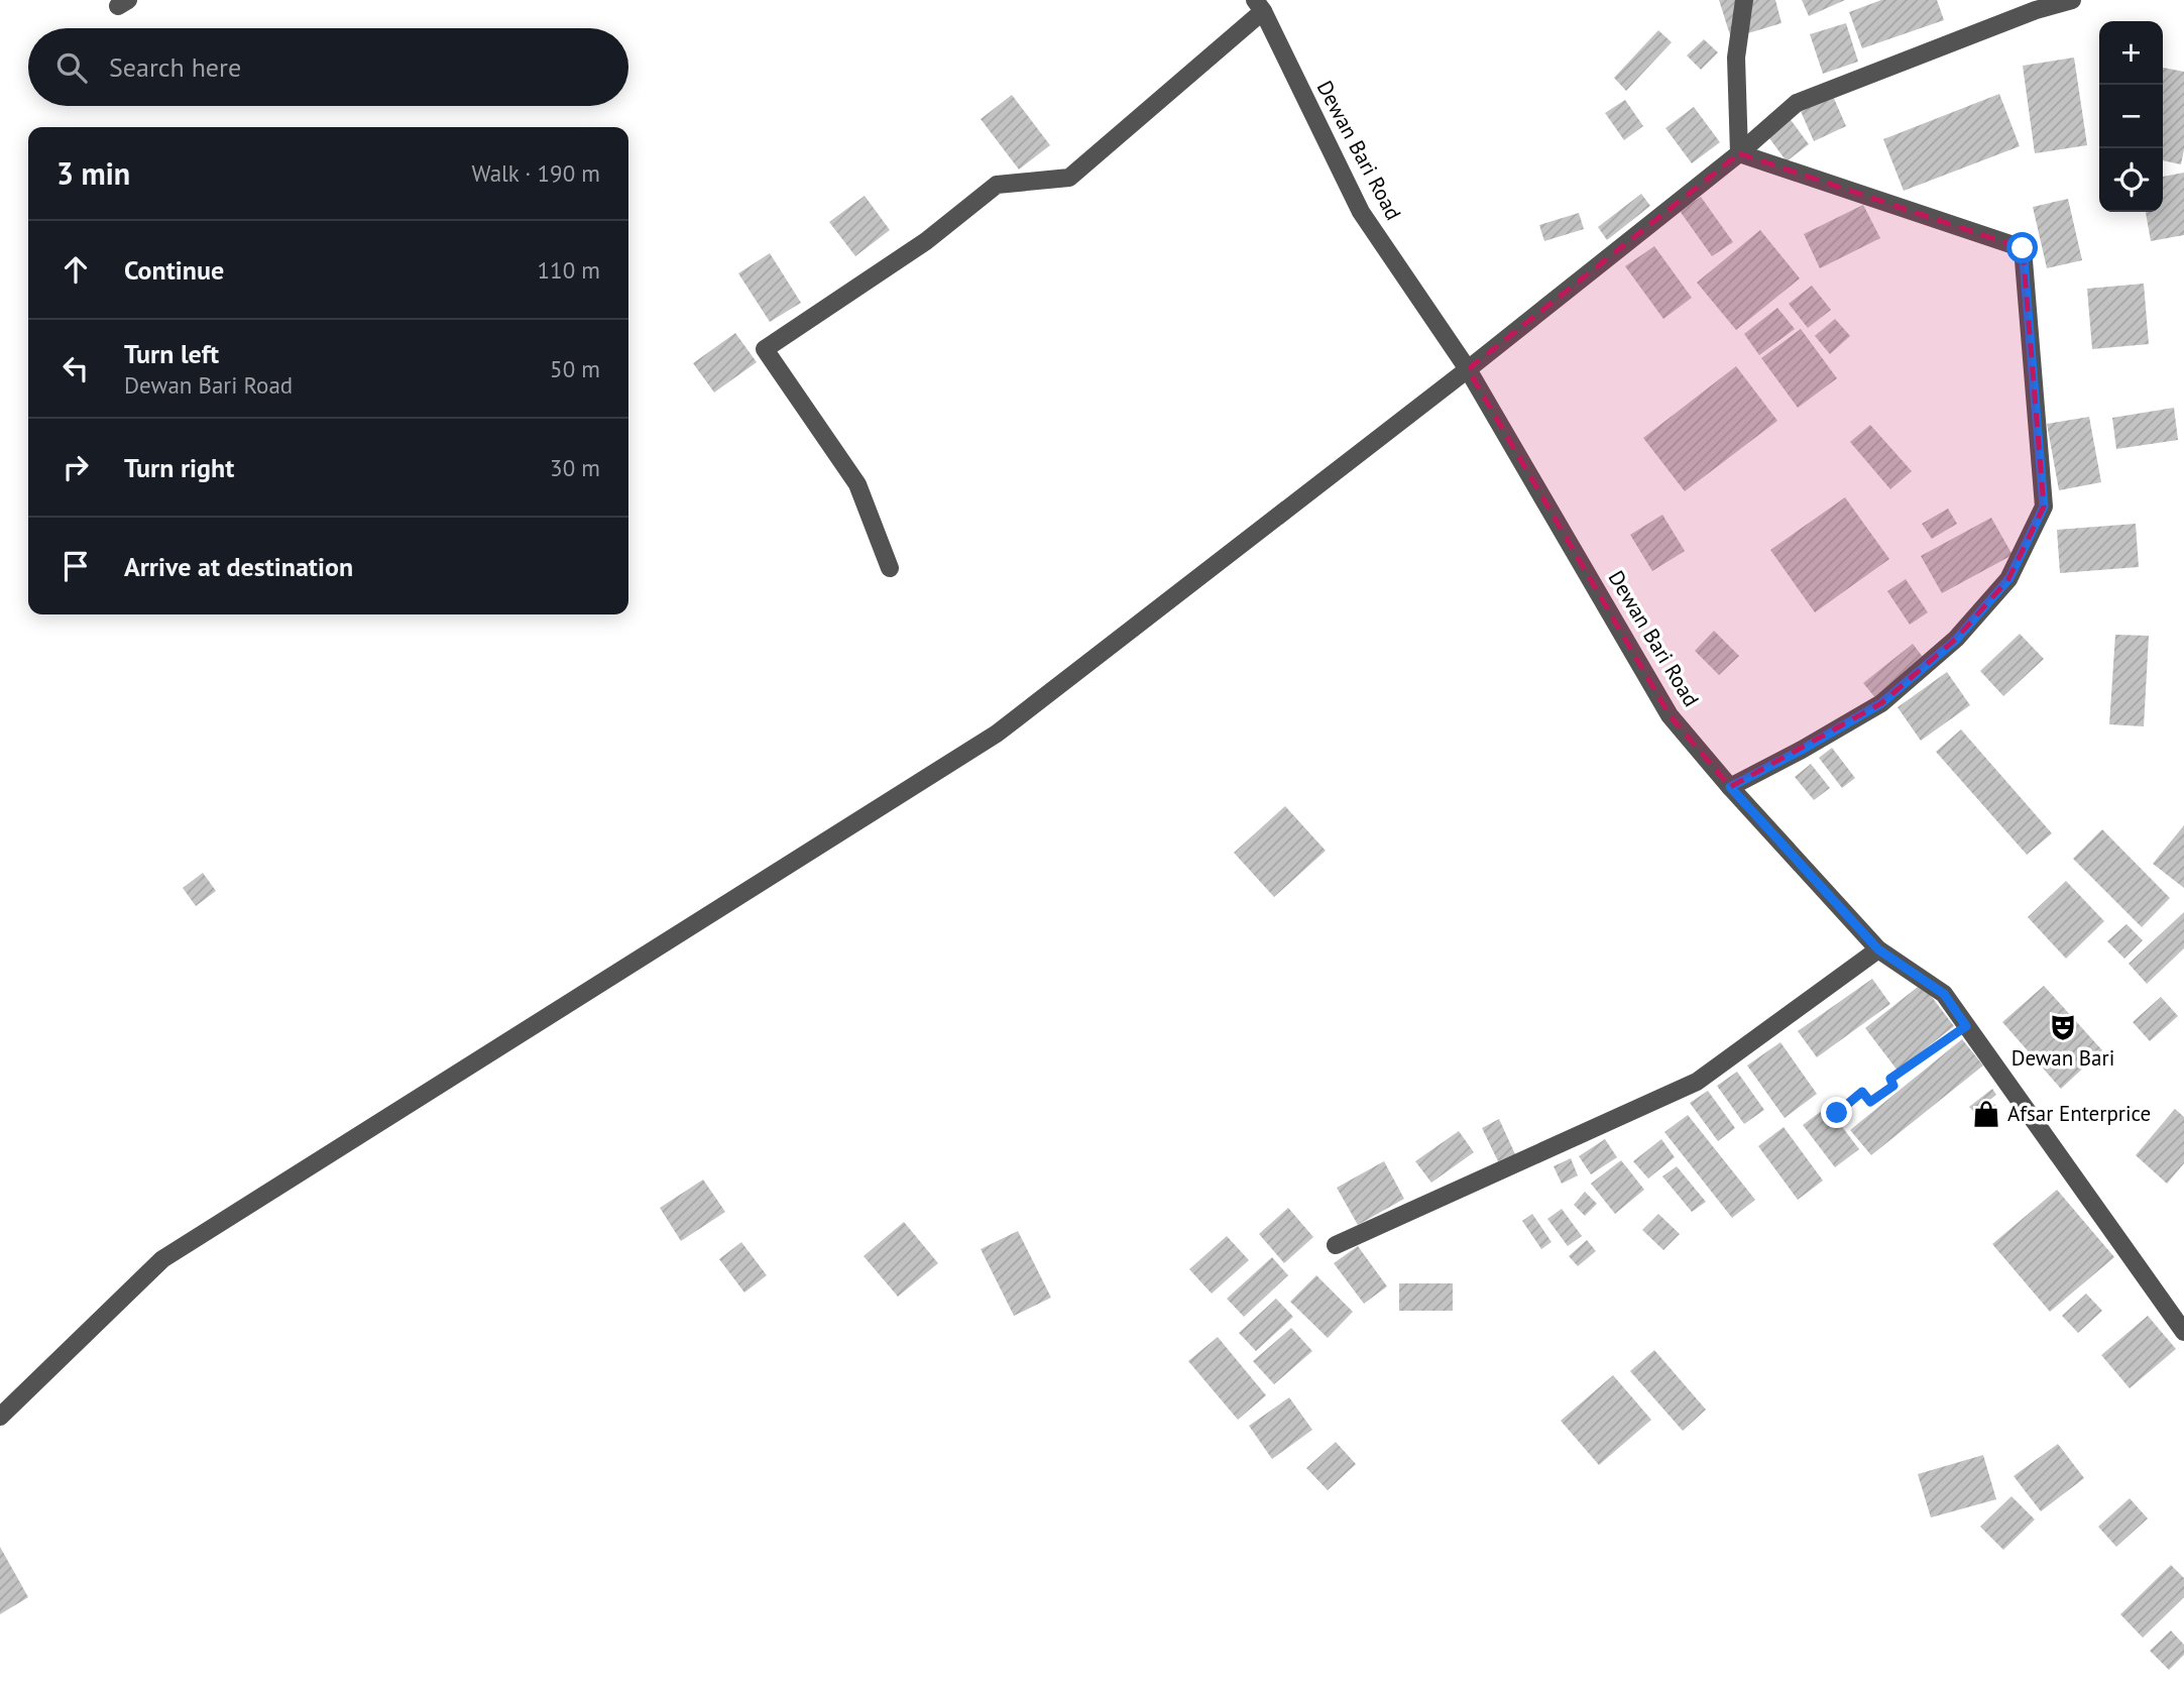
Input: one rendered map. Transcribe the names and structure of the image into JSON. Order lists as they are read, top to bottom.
{
  "streets": {
    "street": ["Dewan Bari Road"]
  },
  "places": {
    "theatre": ["Dewan Bari"],
    "shop": ["Afsar Enterprice"]
  },
  "page": {
    "map_buttons": ["+", "−"],
    "search": "Search here",
    "heading": ["3 min", "Walk · 190 m"],
    "list": [
      ["Continue", "110 m"],
      ["Turn left", "Dewan Bari Road", "50 m"],
      ["Turn right", "30 m"],
      "Arrive at destination"
    ]
  }
}
